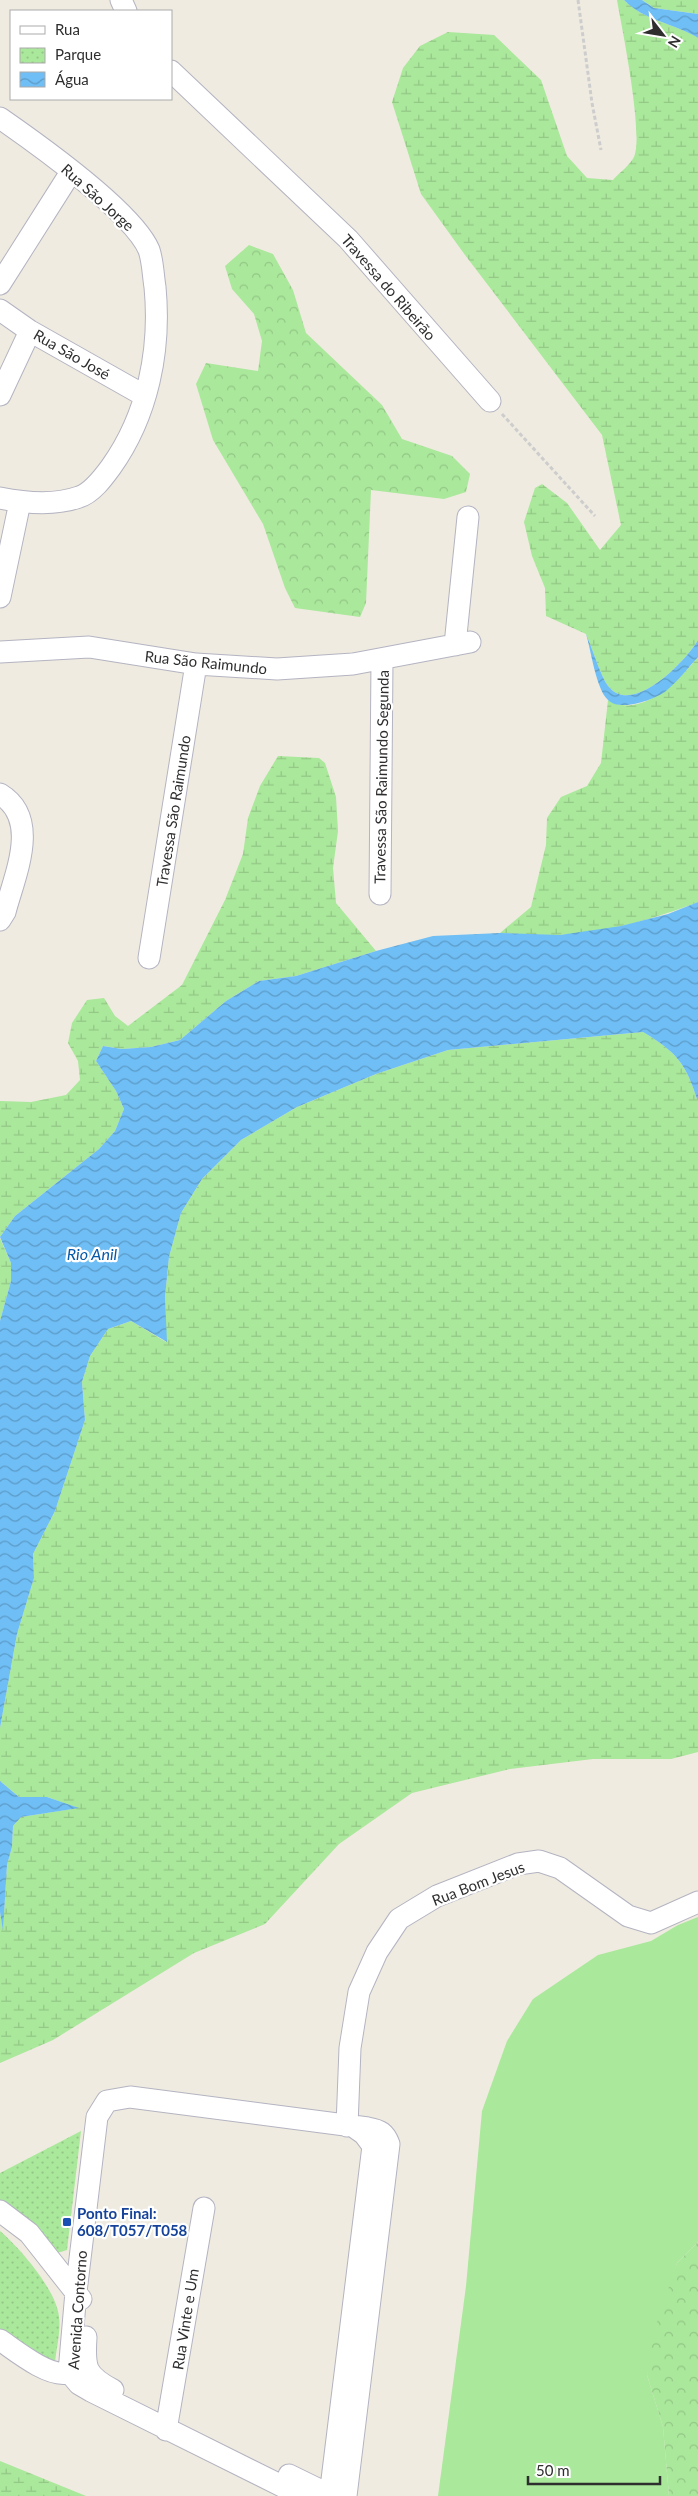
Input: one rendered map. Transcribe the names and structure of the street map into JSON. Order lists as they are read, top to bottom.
{
  "streets": {
    "street": [
      "Rua São Jorge",
      "Travessa do Ribeirão",
      "Rua São José",
      "Rua São Raimundo",
      "Travessa São Raimundo Segunda",
      "Travessa São Raimundo",
      "Rua Bom Jesus",
      "Avenida Contorno",
      "Rua Vinte e Um"
    ]
  },
  "crossings": [
    ["Rua São Jorge", "Rua São José"],
    ["Rua São Raimundo", "Travessa São Raimundo Segunda"],
    ["Rua São Raimundo", "Travessa São Raimundo"],
    ["Rua Bom Jesus", "Avenida Contorno"],
    ["Avenida Contorno", "Rua Vinte e Um"]
  ],
  "water": ["Rio Anil"],
  "places": {
    "transit": ["Ponto Final: 608/T057/T058"]
  },
  "legend": ["Rua", "Parque", "Água"],
  "scale_bar": "50 m",
  "north": "bottom right"
}
